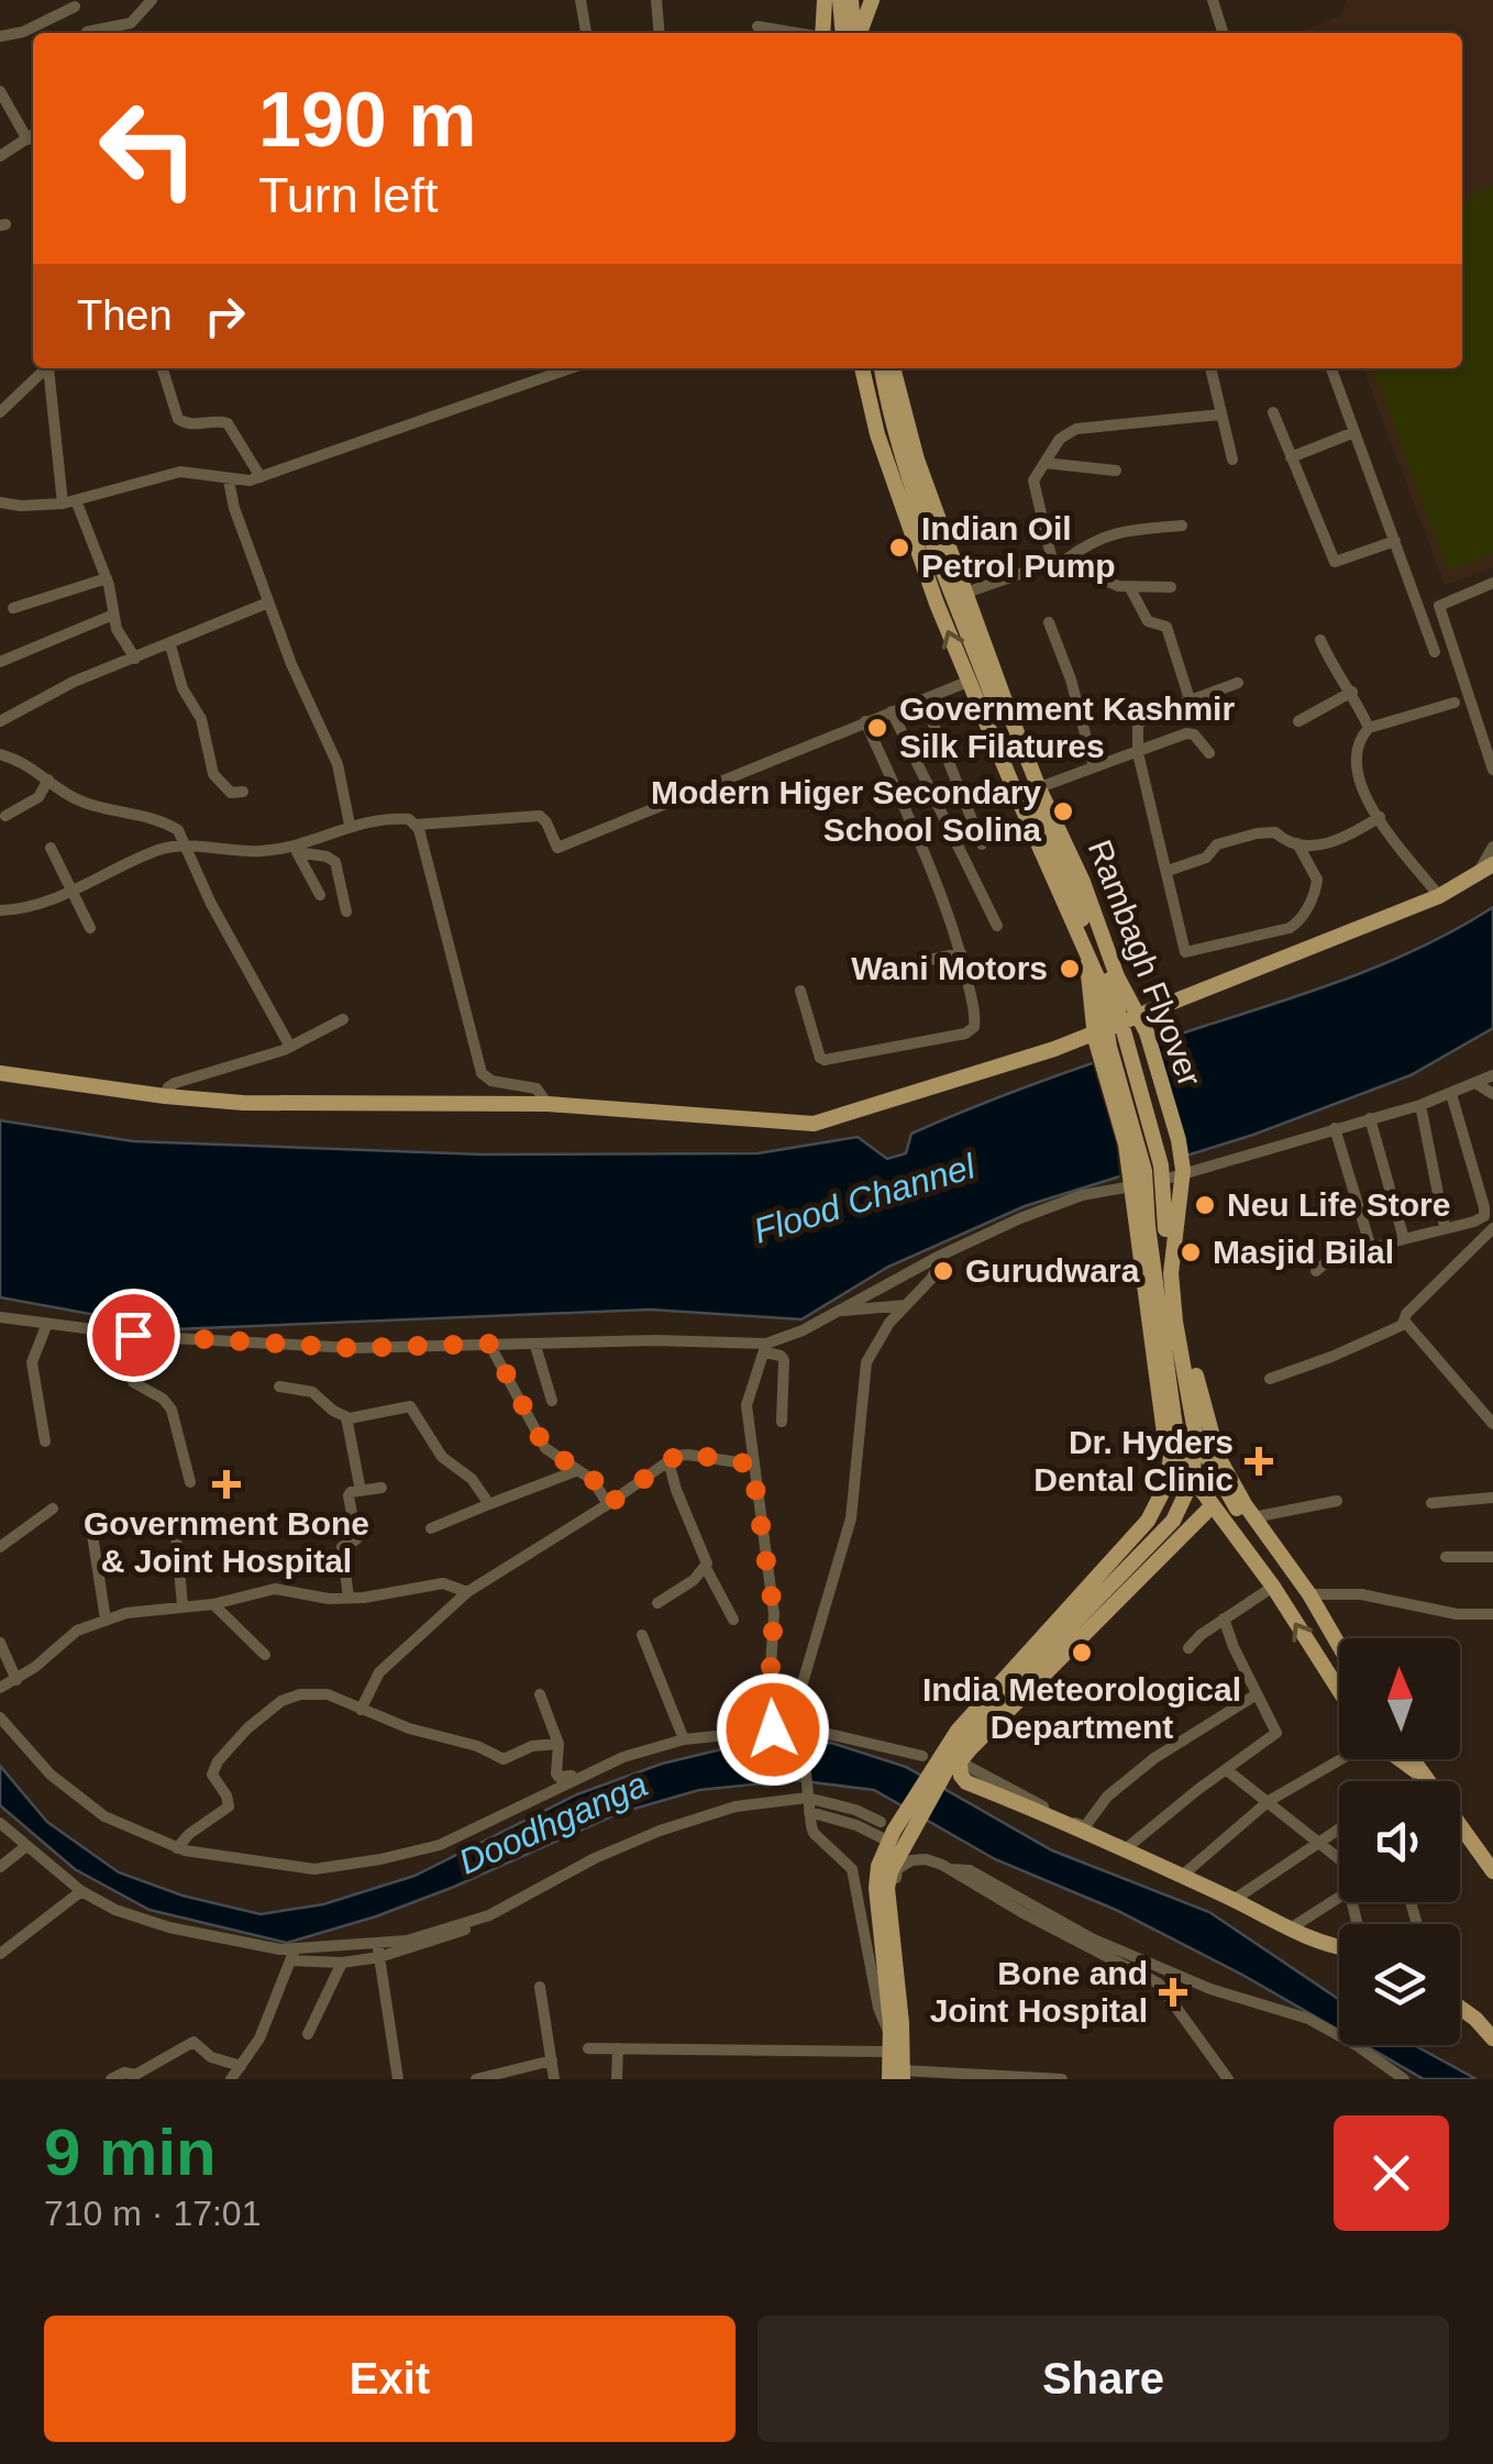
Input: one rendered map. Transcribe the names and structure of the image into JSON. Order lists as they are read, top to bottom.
{
  "streets": {
    "main road": ["Rambagh Flyover"]
  },
  "water": ["Flood Channel", "Doodhganga"],
  "places": {
    "other": [
      "Indian Oil Petrol Pump",
      "Government Kashmir Silk Filatures",
      "Modern Higer Secondary School Solina",
      "Wani Motors",
      "Neu Life Store",
      "Masjid Bilal",
      "Gurudwara",
      "India Meteorological Department"
    ],
    "health": ["Dr. Hyders Dental Clinic", "Government Bone & Joint Hospital", "Bone and Joint Hospital"]
  },
  "north": "top",
  "page": {
    "turn": ["190 m", "Turn left"],
    "then": "Then",
    "heading": ["9 min", "710 m · 17:01"],
    "buttons": ["Exit", "Share"]
  }
}
